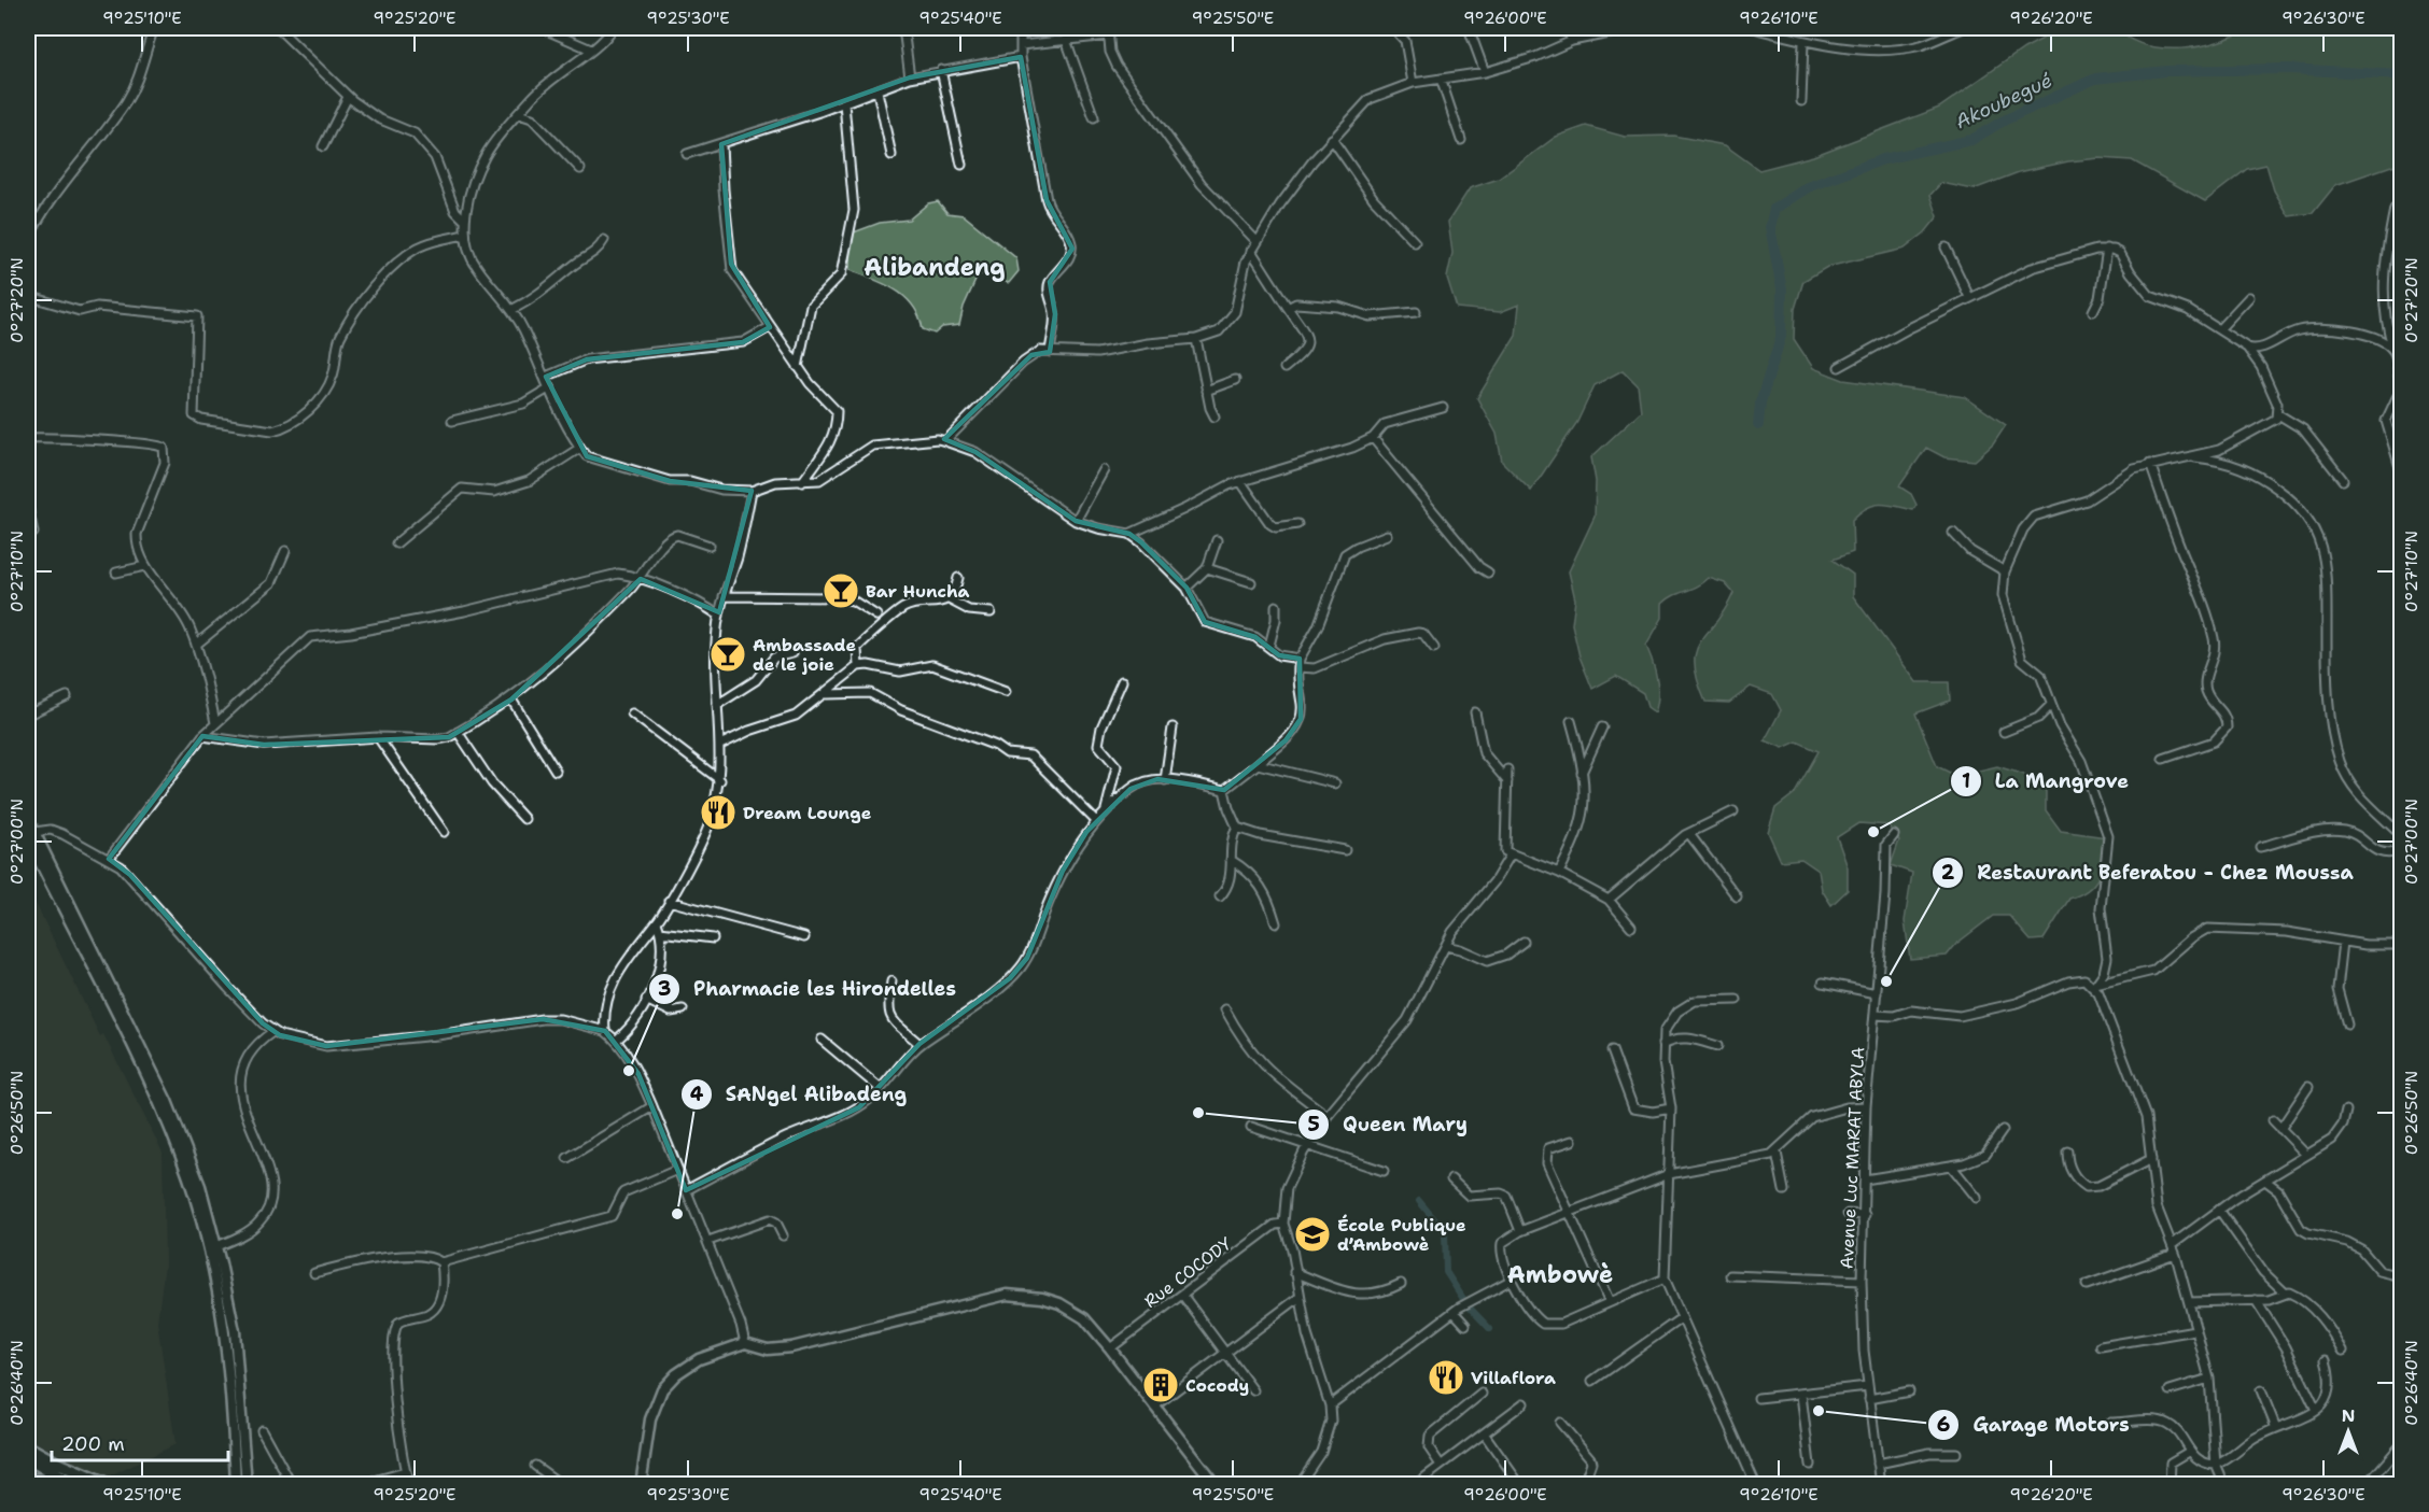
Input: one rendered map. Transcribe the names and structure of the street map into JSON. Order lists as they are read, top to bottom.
{
  "streets": {
    "street": ["Avenue Luc MARAT ABYLA", "Rue COCODY"]
  },
  "districts": ["Alibandeng", "Ambowè"],
  "water": ["Akoubegué"],
  "places": {
    "bar": ["Bar Huncha", "Ambassade de le joie"],
    "restaurant": ["Dream Lounge", "Villaflora"],
    "other": [
      "La Mangrove",
      "Restaurant Beferatou - Chez Moussa",
      "Pharmacie les Hirondelles",
      "Queen Mary",
      "SANgel Alibadeng",
      "Garage Motors"
    ],
    "school or university": ["École Publique d’Ambowè"],
    "building": ["Cocody"]
  },
  "scale_bar": "200 m",
  "north": "top",
  "coordinates": [
    "9°25'10\"E",
    "9°25'20\"E",
    "9°25'30\"E",
    "9°25'40\"E",
    "9°25'50\"E",
    "9°26'00\"E",
    "9°26'10\"E",
    "9°26'20\"E",
    "9°26'30\"E",
    "0°27'20\"N",
    "0°27'10\"N",
    "0°27'00\"N",
    "0°26'50\"N",
    "0°26'40\"N"
  ]
}
